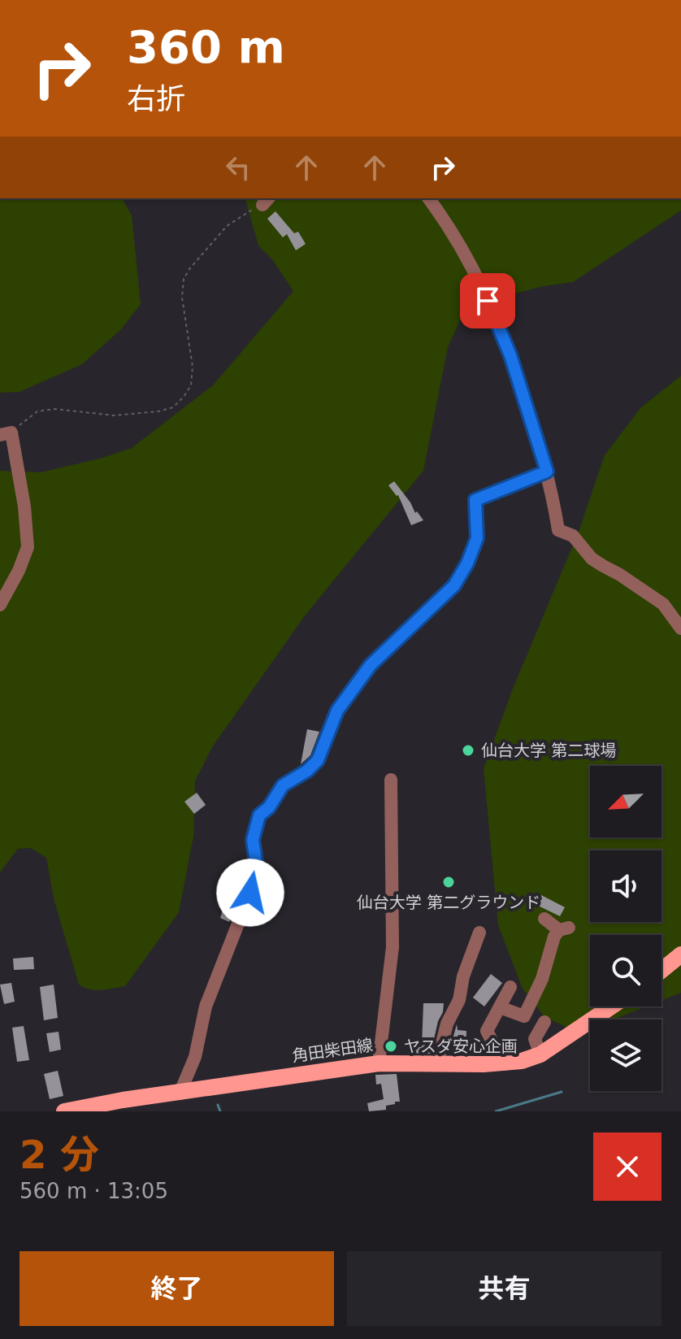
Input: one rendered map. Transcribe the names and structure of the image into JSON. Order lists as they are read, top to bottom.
{
  "streets": {
    "main road": ["角田柴田線"]
  },
  "places": ["仙台大学 第二球場", "仙台大学 第二グラウンド", "ヤスダ安心企画"],
  "north": "bottom left",
  "page": {
    "turn": ["360 m", "右折"],
    "heading": ["2 分", "560 m · 13:05"],
    "buttons": ["終了", "共有"]
  }
}
